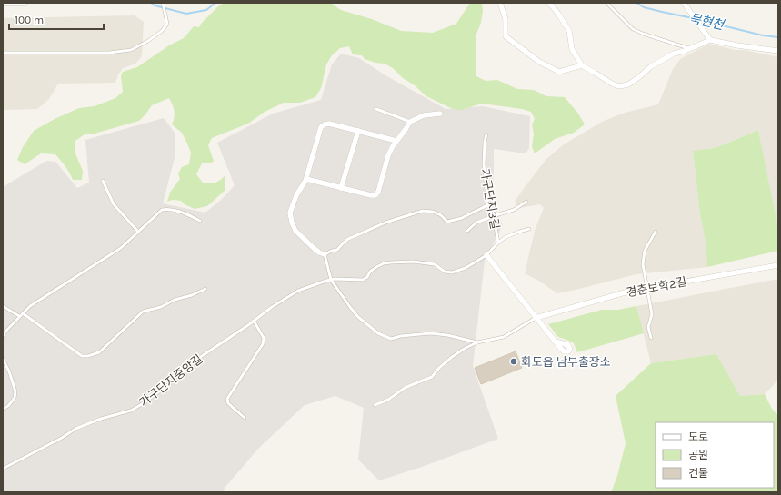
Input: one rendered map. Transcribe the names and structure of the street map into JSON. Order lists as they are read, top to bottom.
{
  "streets": {
    "street": ["경춘보학2길"],
    "lane": ["가구단지3길", "가구단지중앙길"]
  },
  "water": ["묵현천"],
  "places": ["화도읍 남부출장소"],
  "legend": ["도로", "공원", "건물"],
  "scale_bar": "100 m"
}
